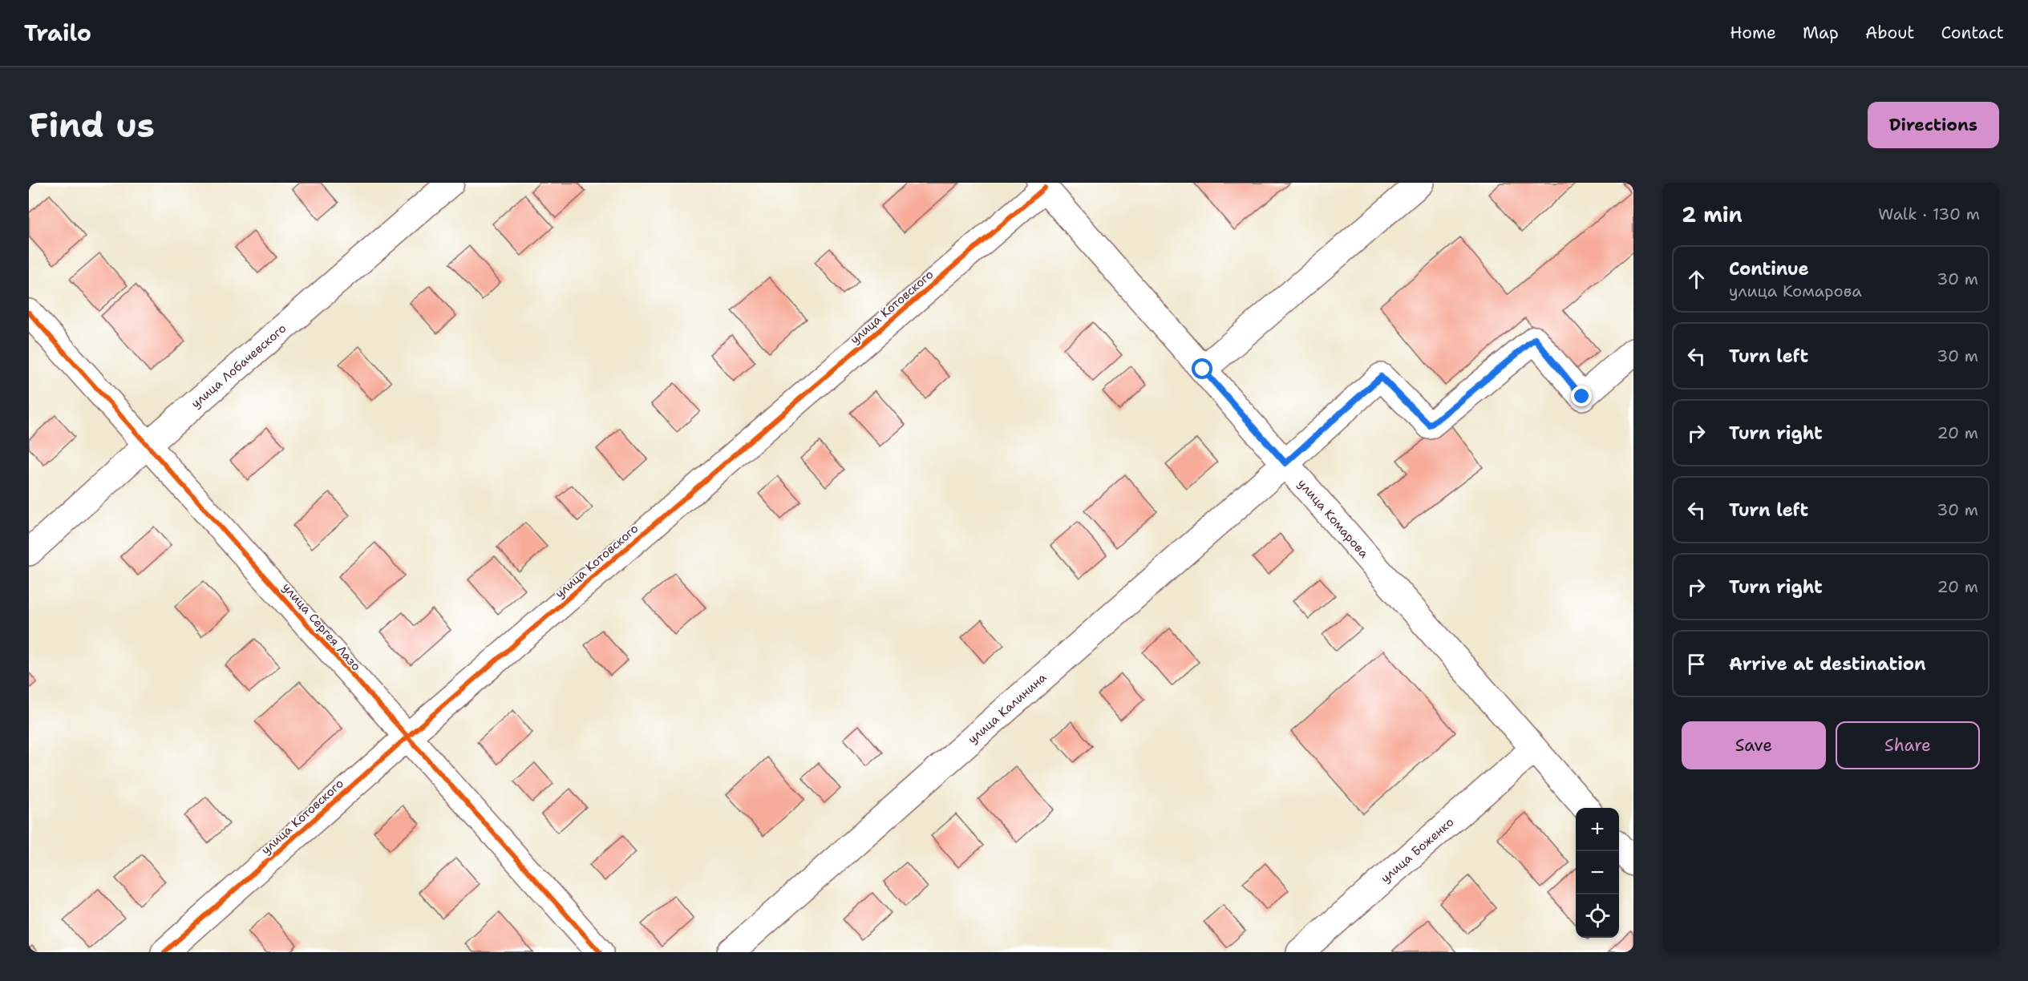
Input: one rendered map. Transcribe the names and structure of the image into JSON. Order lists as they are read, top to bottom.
{
  "streets": {
    "street": [
      "улица Котовского",
      "улица Лобачевского",
      "улица Комарова",
      "улица Сергея Лазо",
      "улица Калинина",
      "улица Боженко"
    ]
  },
  "crossings": [
    ["улица Котовского", "улица Комарова"],
    ["улица Котовского", "улица Сергея Лазо"],
    ["улица Лобачевского", "улица Сергея Лазо"],
    ["улица Комарова", "улица Калинина"],
    ["улица Комарова", "улица Боженко"]
  ],
  "page": {
    "header": "Trailo",
    "nav": [
      "Home",
      "Map",
      "About",
      "Contact"
    ],
    "buttons": [
      "Directions",
      ["Save", "Share"]
    ],
    "title": "Find us",
    "heading": ["2 min", "Walk · 130 m"],
    "list": [
      ["Continue", "улица Комарова", "30 m"],
      ["Turn left", "30 m"],
      ["Turn right", "20 m"],
      ["Turn left", "30 m"],
      ["Turn right", "20 m"],
      "Arrive at destination"
    ],
    "map_buttons": ["+", "−"]
  }
}
